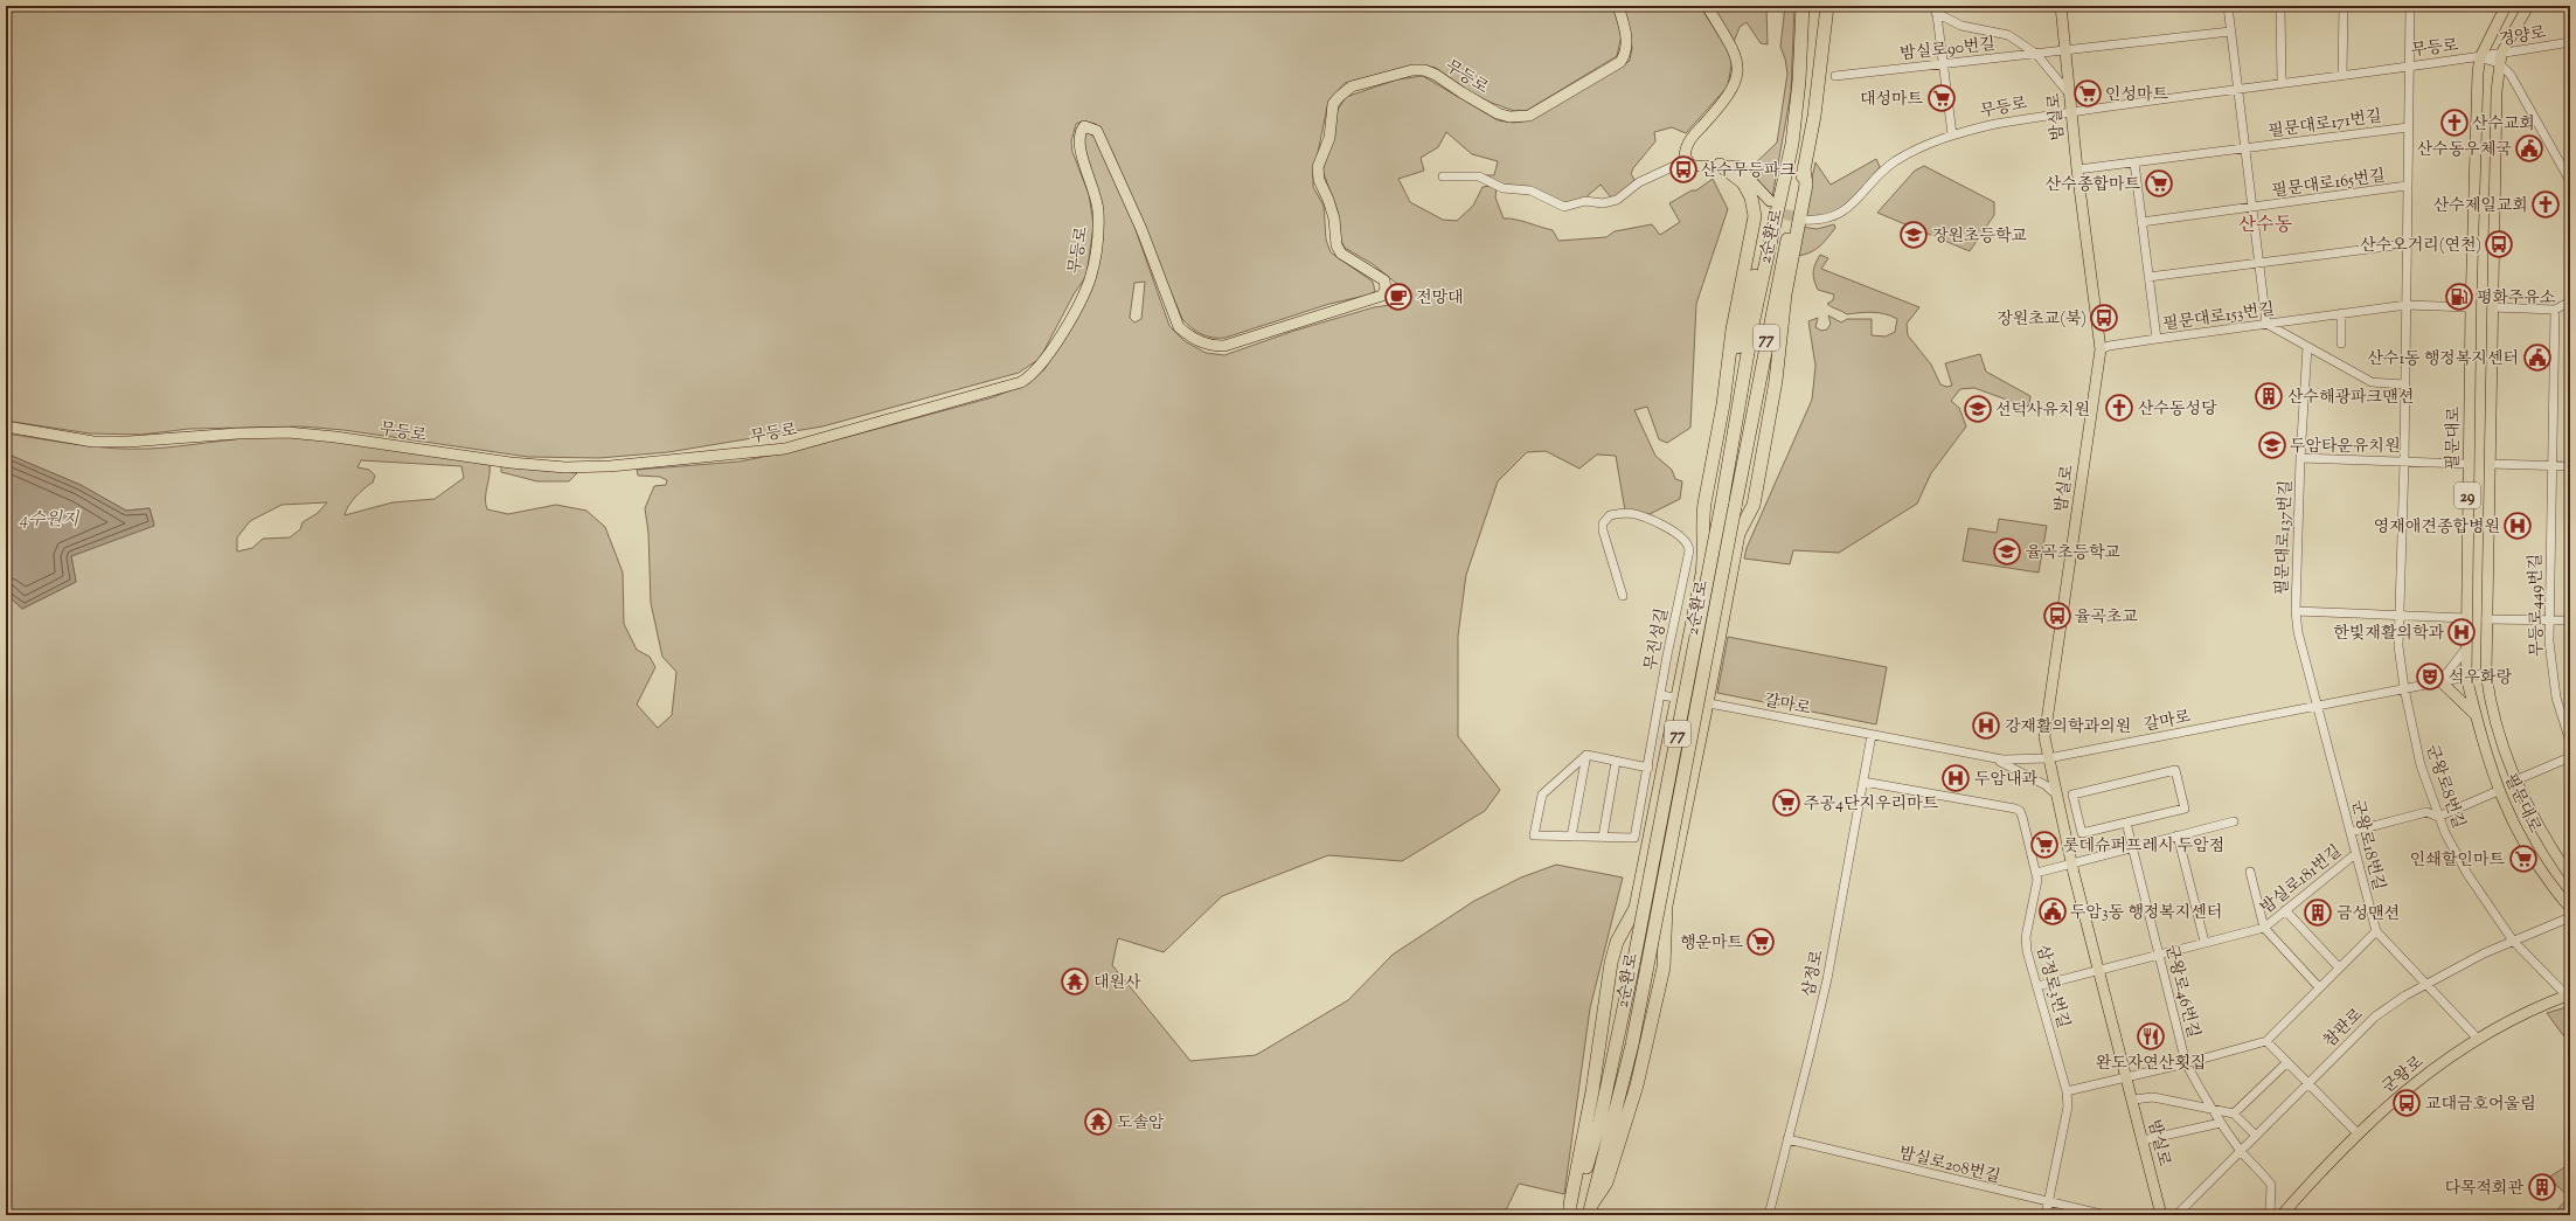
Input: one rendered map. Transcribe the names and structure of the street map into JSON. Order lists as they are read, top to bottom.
{
  "streets": {
    "highway": ["2순환로", "77"],
    "main road": [
      "무등로",
      "밤실로",
      "필문대로",
      "29",
      "군왕로"
    ],
    "street": [
      "경양로",
      "밤실로90번길",
      "필문대로171번길",
      "필문대로165번길",
      "필문대로153번길",
      "필문대로137번길",
      "무등로449번길",
      "무진성길",
      "갈마로",
      "군왕로8번길",
      "군왕로18번길",
      "밤실로181번길",
      "삼정로",
      "삼정로3번길",
      "군왕로46번길",
      "참판로",
      "밤실로208번길"
    ]
  },
  "crossings": [
    ["경양로", "무등로"],
    ["경양로", "필문대로"],
    ["무등로", "밤실로"],
    ["무등로", "필문대로"],
    ["밤실로90번길", "밤실로"],
    ["밤실로", "필문대로171번길"],
    ["밤실로", "필문대로153번길"],
    ["밤실로", "갈마로"],
    ["밤실로", "밤실로181번길"],
    ["필문대로165번길", "필문대로153번길"],
    ["필문대로153번길", "필문대로"],
    ["필문대로", "필문대로137번길"],
    ["필문대로", "갈마로"],
    ["필문대로137번길", "갈마로"],
    ["필문대로137번길", "군왕로18번길"],
    ["무진성길", "갈마로"],
    ["갈마로", "군왕로8번길"],
    ["갈마로", "군왕로18번길"],
    ["갈마로", "삼정로"],
    ["군왕로8번길", "참판로"],
    ["군왕로8번길", "군왕로"],
    ["군왕로18번길", "밤실로181번길"],
    ["군왕로18번길", "참판로"],
    ["군왕로18번길", "군왕로"],
    ["밤실로181번길", "군왕로46번길"],
    ["삼정로", "삼정로3번길"],
    ["삼정로", "밤실로208번길"],
    ["삼정로3번길", "밤실로208번길"],
    ["군왕로46번길", "참판로"]
  ],
  "districts": ["산수동"],
  "water": ["4수원지"],
  "places": {
    "supermarket": [
      "인성마트",
      "대성마트",
      "산수종합마트",
      "주공4단지우리마트",
      "롯데슈퍼프레시 두암점",
      "인쇄할인마트",
      "행운마트"
    ],
    "church": ["산수교회", "산수제일교회", "산수동성당"],
    "public building": ["산수동우체국", "산수1동 행정복지센터", "두암3동 행정복지센터"],
    "bus stop": [
      "산수무등파크",
      "산수오거리(연천)",
      "장원초교(북)",
      "율곡초교",
      "교대금호어울림"
    ],
    "school or university": [
      "장원초등학교",
      "선덕사유치원",
      "두암타운유치원",
      "율곡초등학교"
    ],
    "cafe": ["전망대"],
    "fuel station": ["평화주유소"],
    "building": ["산수해광파크맨션", "금성맨션", "다목적회관"],
    "hospital": [
      "영재애견종합병원",
      "한빛재활의학과",
      "강재활의학과의원",
      "두암내과"
    ],
    "theatre": ["석우화랑"],
    "temple": ["대원사", "도솔암"],
    "restaurant": ["완도자연산횟집"]
  }
}
